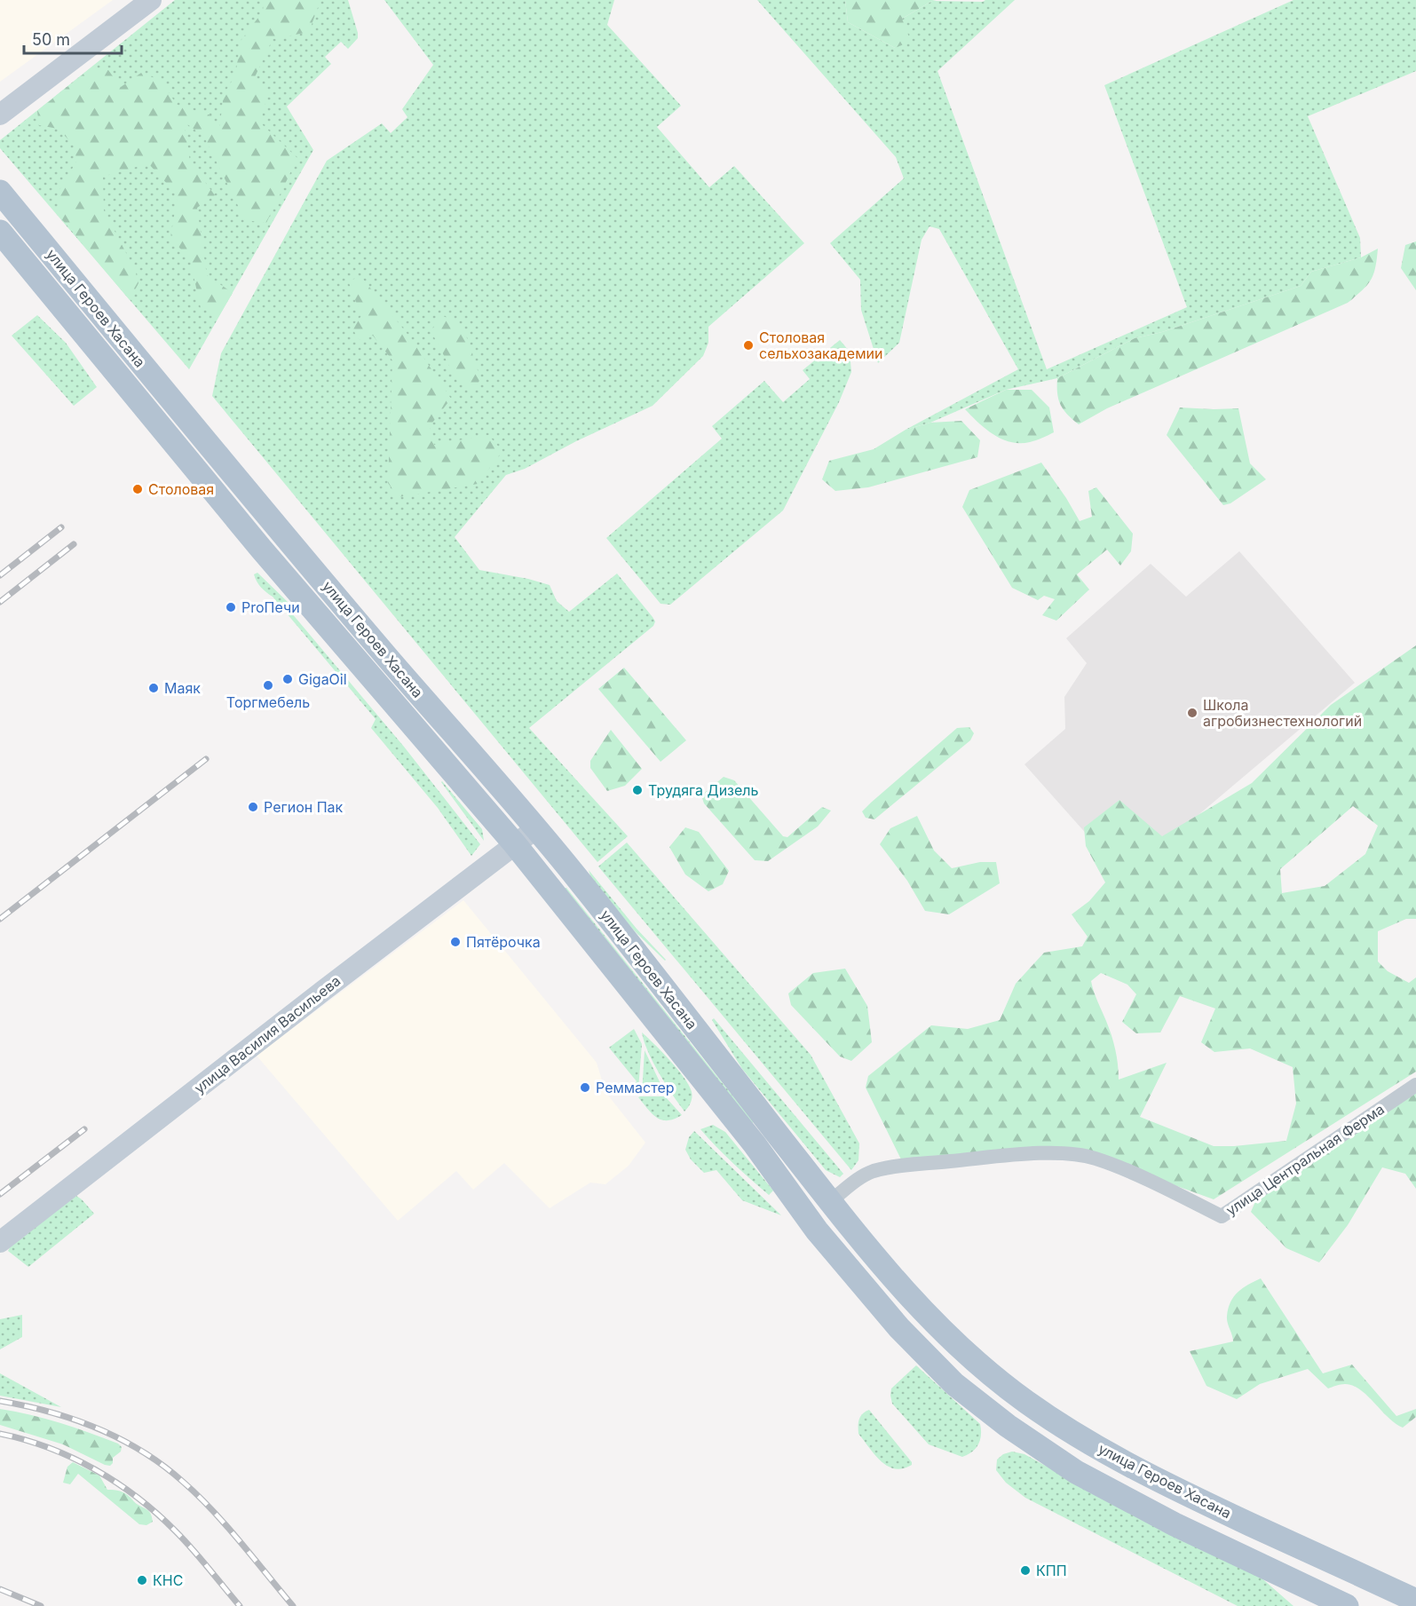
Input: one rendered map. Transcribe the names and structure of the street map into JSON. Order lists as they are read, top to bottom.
{
  "streets": {
    "main road": ["улица Героев Хасана", "улица Василия Васильева"],
    "street": ["улица Центральная Ферма"]
  },
  "crossings": [
    ["улица Героев Хасана", "улица Василия Васильева"],
    ["улица Героев Хасана", "улица Центральная Ферма"]
  ],
  "places": [
    "Столовая сельхозакадемии",
    "Столовая",
    "ProПечи",
    "GigaOil",
    "Торгмебель",
    "Маяк",
    "Школа агробизнестехнологий",
    "Трудяга Дизель",
    "Регион Пак",
    "Пятёрочка",
    "Реммастер",
    "КПП",
    "КНС"
  ],
  "scale_bar": "50 m"
}
